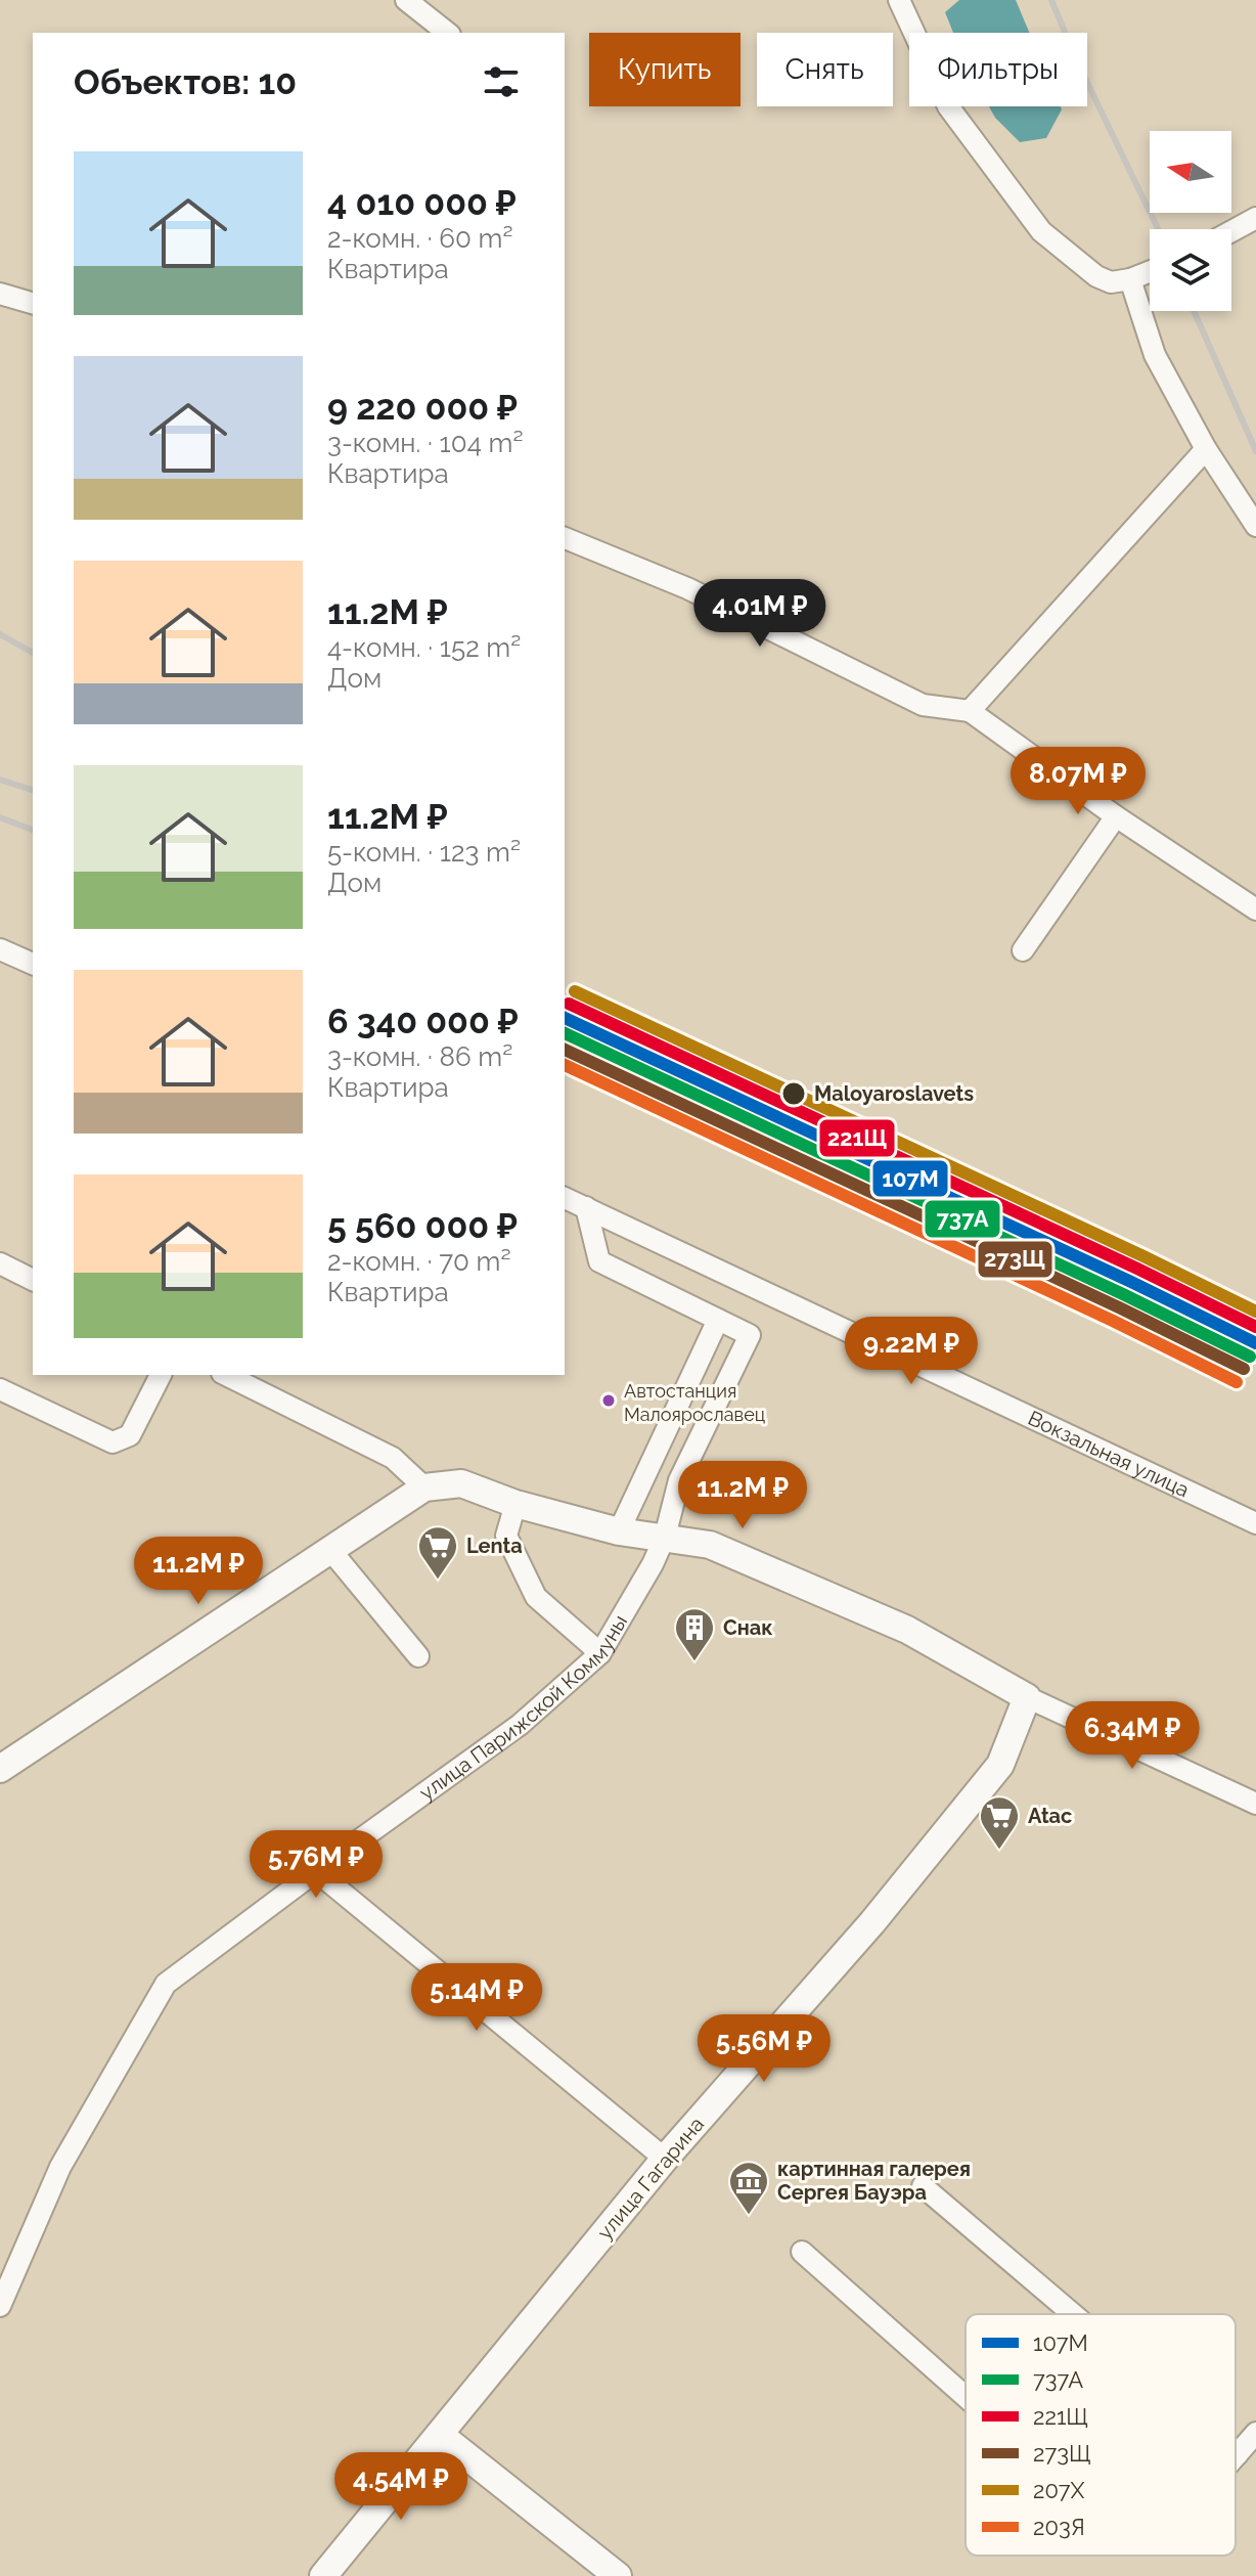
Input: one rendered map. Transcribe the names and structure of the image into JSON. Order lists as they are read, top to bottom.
{
  "streets": {
    "main road": ["улица Гагарина"],
    "street": ["Вокзальная улица", "улица Парижской Коммуны"]
  },
  "places": {
    "other": ["Maloyaroslavets", "Автостанция Малоярославец"],
    "supermarket": ["Lenta", "Atac"],
    "building": ["Снак"],
    "museum": ["картинная галерея Сергея Бауэра"]
  },
  "lines": [
    "transit line 207Х",
    "transit line 221Щ",
    "transit line 107М",
    "transit line 737А",
    "transit line 273Щ",
    "transit line 203Я"
  ],
  "legend": [
    "107М",
    "737А",
    "221Щ",
    "273Щ",
    "207Х",
    "203Я"
  ],
  "north": "left",
  "page": {
    "chip": ["Купить", "Снять", "Фильтры"],
    "heading": "Объектов: 10",
    "list": [
      {
        "name": "4 010 000 ₽",
        "note": "2-комн. · 60 m² · Квартира"
      },
      {
        "name": "9 220 000 ₽",
        "note": "3-комн. · 104 m² · Квартира"
      },
      {
        "name": "11.2M ₽",
        "note": "4-комн. · 152 m² · Дом"
      },
      {
        "name": "11.2M ₽",
        "note": "5-комн. · 123 m² · Дом"
      },
      {
        "name": "6 340 000 ₽",
        "note": "3-комн. · 86 m² · Квартира"
      },
      {
        "name": "5 560 000 ₽",
        "note": "2-комн. · 70 m² · Квартира"
      }
    ],
    "price": [
      "4.01M ₽",
      "8.07M ₽",
      "9.22M ₽",
      "11.2M ₽",
      "11.2M ₽",
      "6.34M ₽",
      "5.76M ₽",
      "5.14M ₽",
      "5.56M ₽",
      "4.54M ₽"
    ]
  }
}
